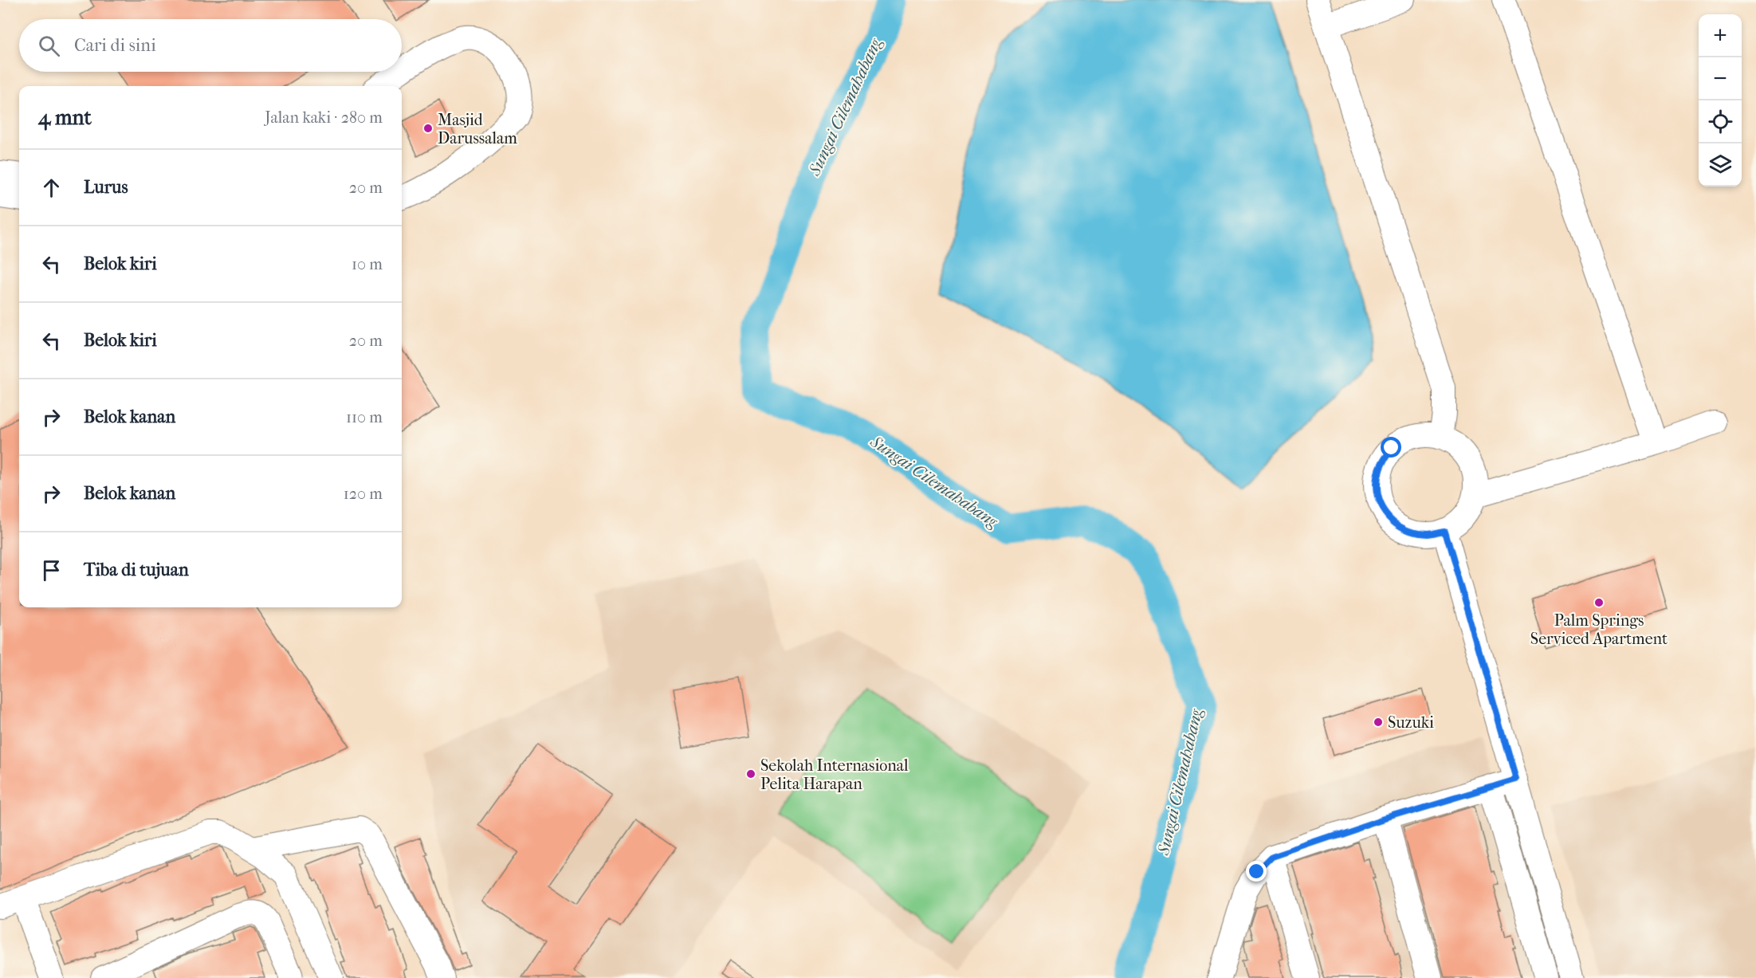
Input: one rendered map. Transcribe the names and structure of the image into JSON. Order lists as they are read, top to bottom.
{
  "water": ["Sungai Cilemahabang"],
  "places": [
    "Masjid Darussalam",
    "Palm Springs Serviced Apartment",
    "Suzuki",
    "Sekolah Internasional Pelita Harapan"
  ],
  "page": {
    "map_buttons": ["+", "−"],
    "search": "Cari di sini",
    "heading": ["4 mnt", "Jalan kaki · 280 m"],
    "list": [
      ["Lurus", "20 m"],
      ["Belok kiri", "10 m"],
      ["Belok kiri", "20 m"],
      ["Belok kanan", "110 m"],
      ["Belok kanan", "120 m"],
      "Tiba di tujuan"
    ]
  }
}
